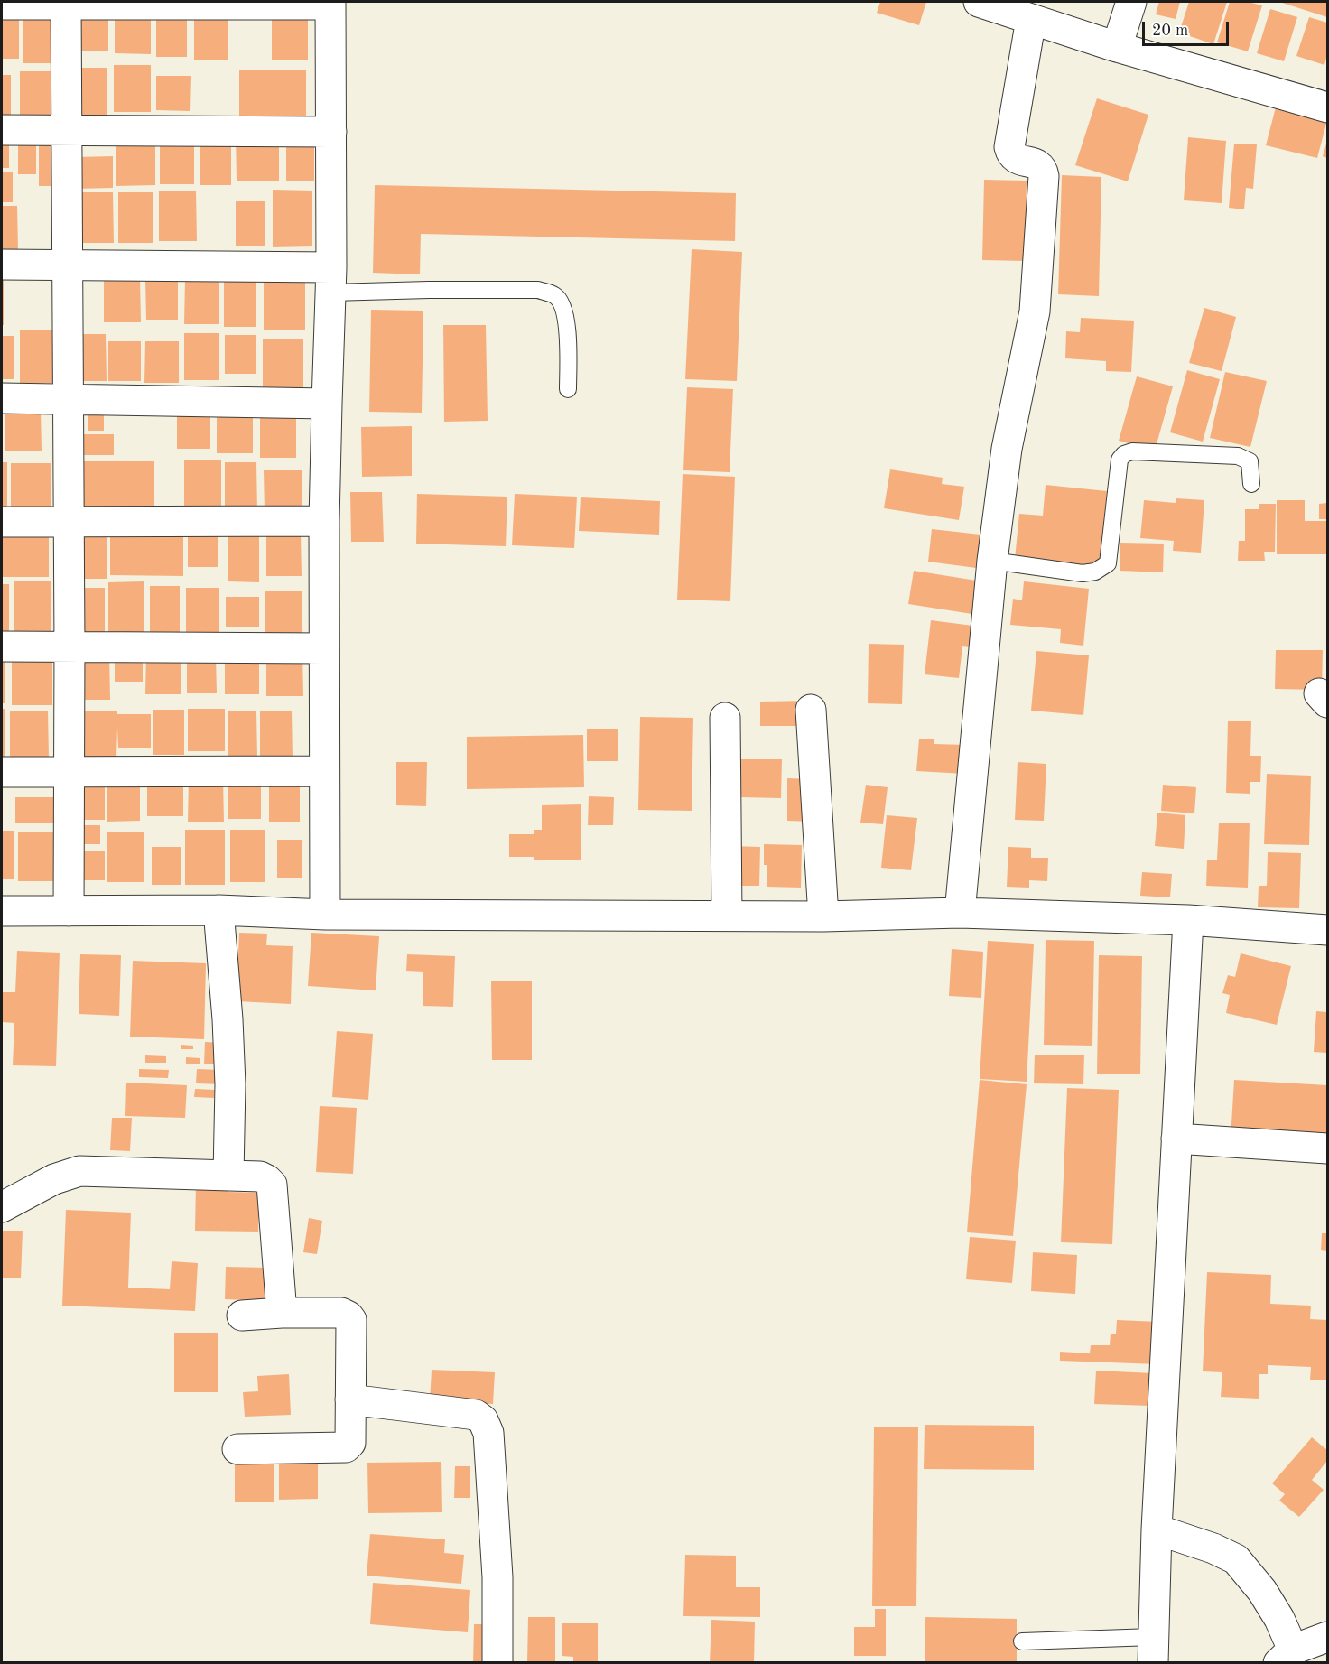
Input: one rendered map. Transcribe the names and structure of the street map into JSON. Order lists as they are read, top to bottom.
{
  "scale_bar": "20 m"
}
